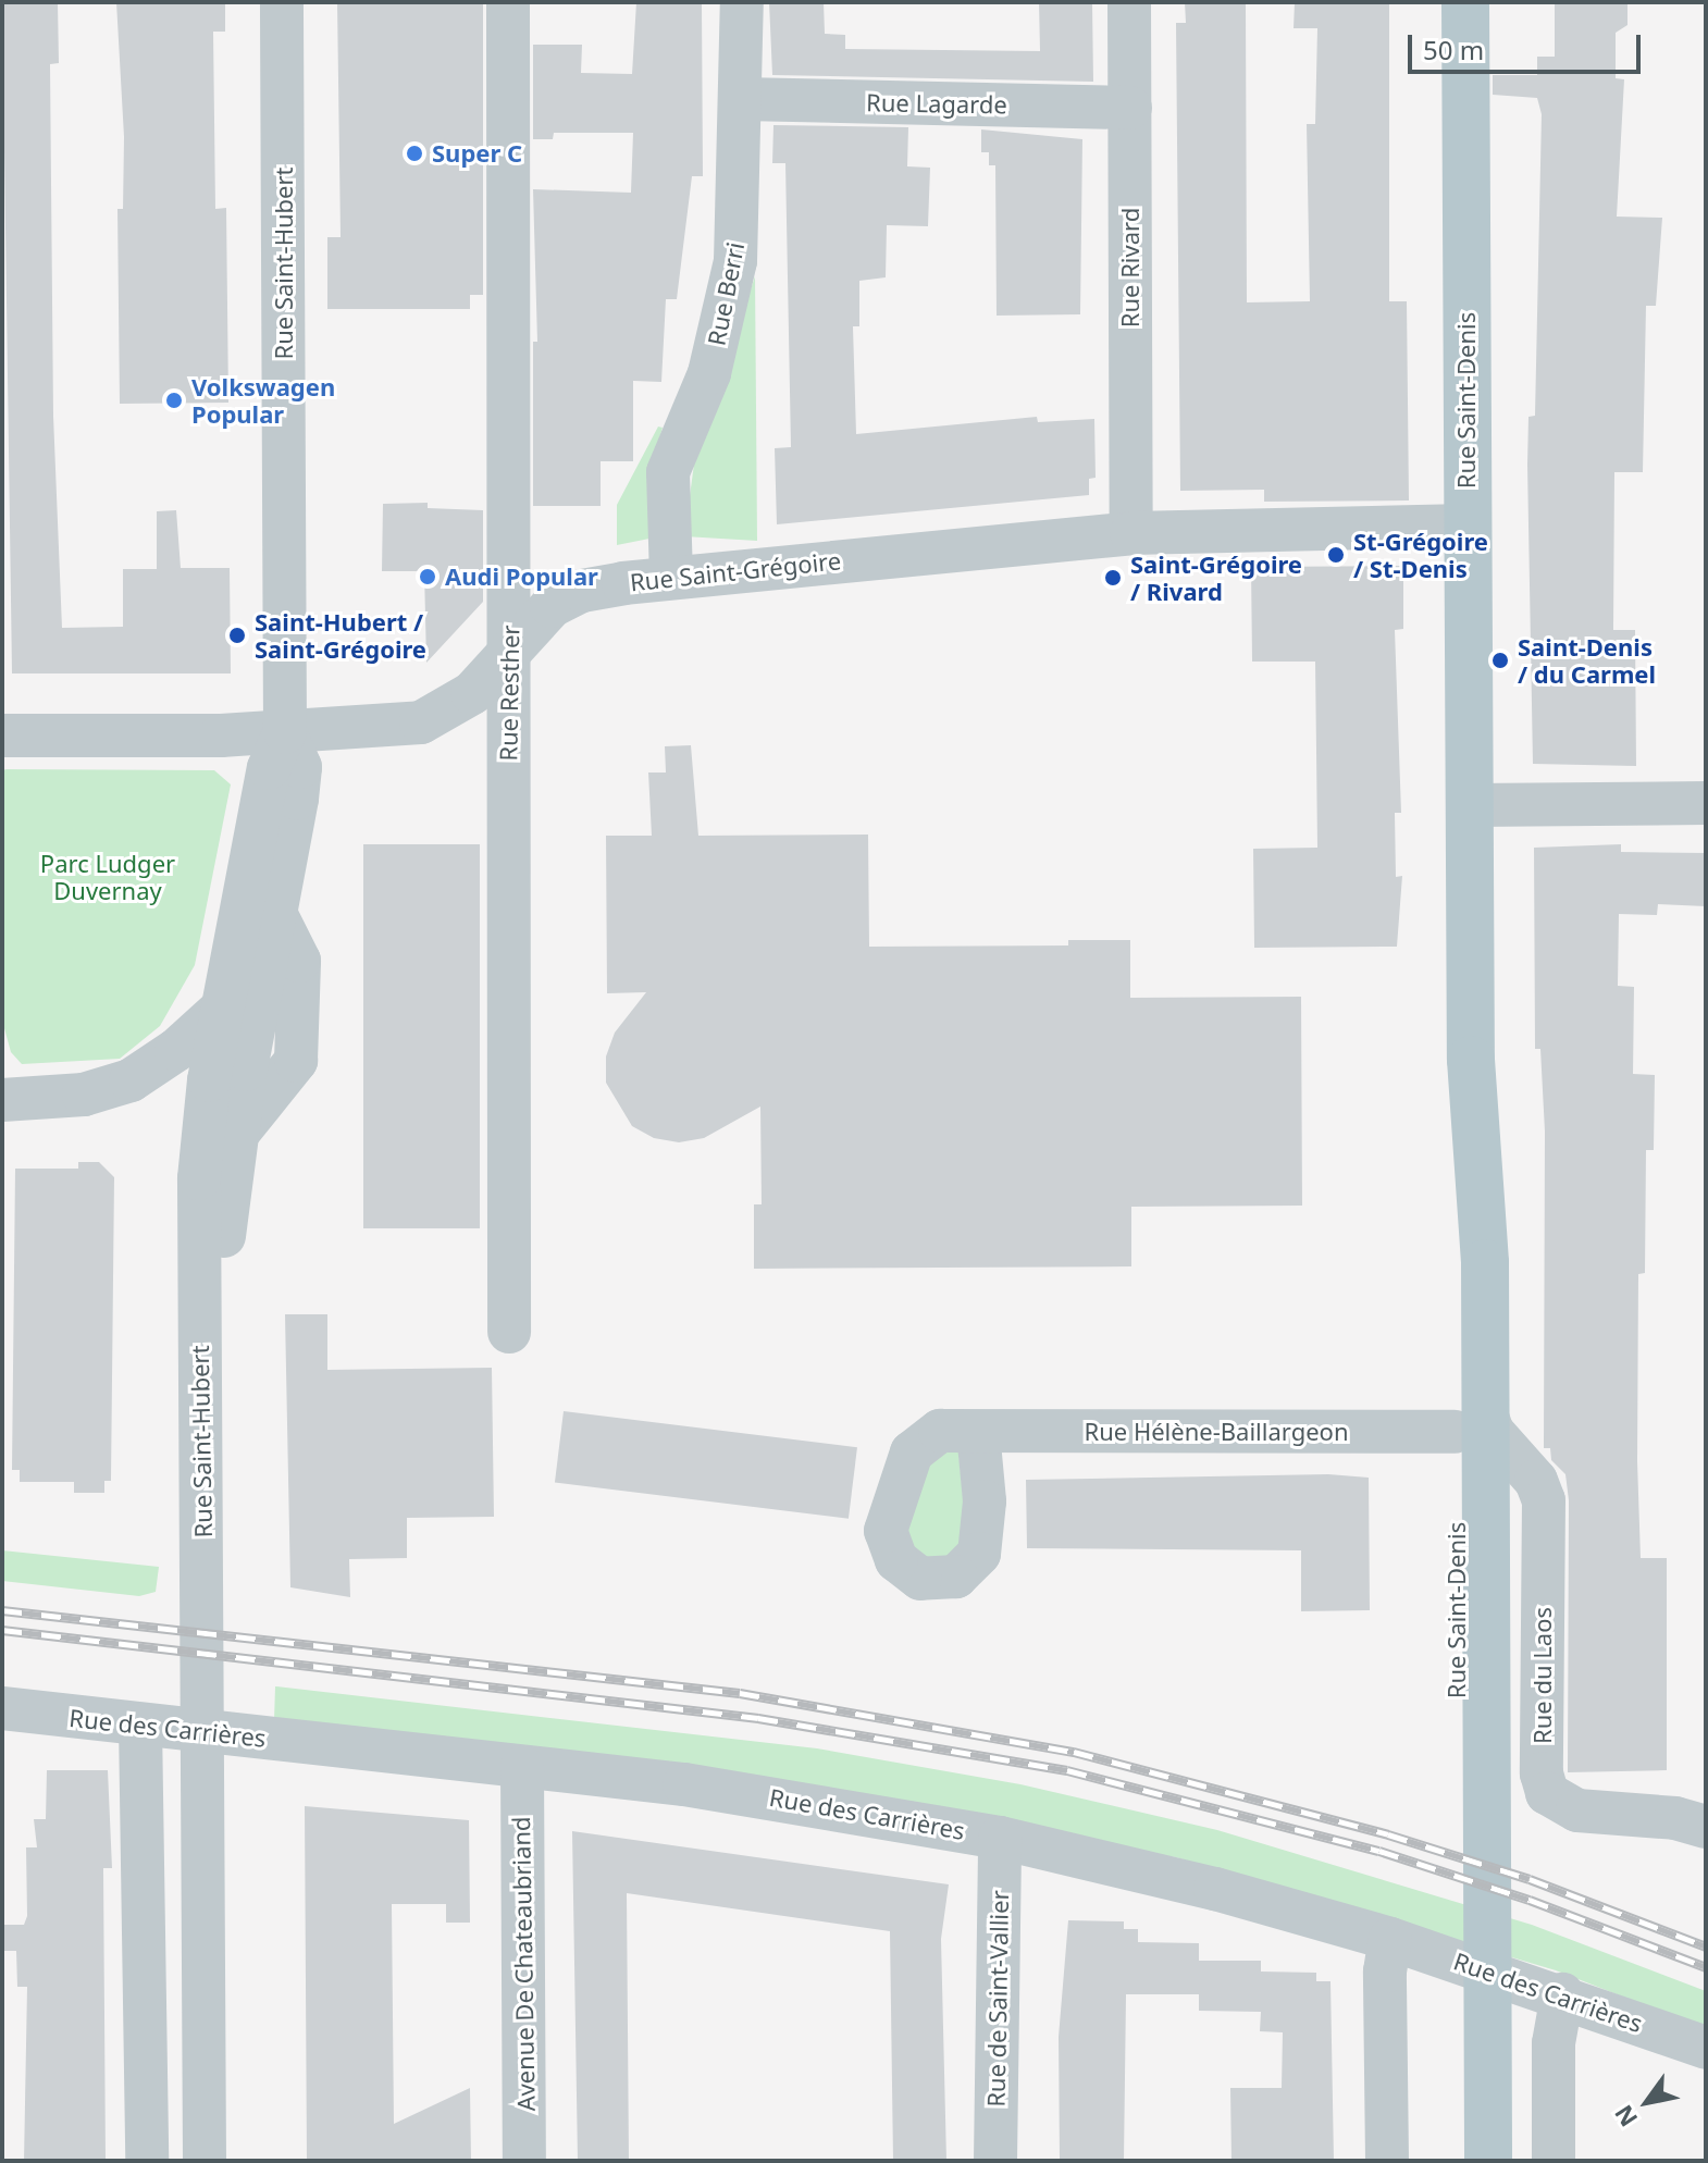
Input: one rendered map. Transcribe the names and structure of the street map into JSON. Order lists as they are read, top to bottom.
{
  "streets": {
    "main road": ["Rue Saint-Denis"],
    "street": [
      "Rue Lagarde",
      "Rue Saint-Hubert",
      "Rue Rivard",
      "Rue Berri",
      "Rue Saint-Grégoire",
      "Rue Resther",
      "Rue Hélène-Baillargeon",
      "Rue du Laos",
      "Rue des Carrières",
      "Avenue De Chateaubriand",
      "Rue de Saint-Vallier"
    ]
  },
  "crossings": [
    ["Rue Lagarde", "Rue Rivard"],
    ["Rue Lagarde", "Rue Berri"],
    ["Rue Saint-Hubert", "Rue Saint-Grégoire"],
    ["Rue Rivard", "Rue Saint-Grégoire"],
    ["Rue Berri", "Rue Saint-Grégoire"],
    ["Rue Saint-Denis", "Rue Saint-Grégoire"],
    ["Rue Saint-Denis", "Rue Hélène-Baillargeon"],
    ["Rue Saint-Denis", "Rue du Laos"],
    ["Rue Saint-Grégoire", "Rue Resther"],
    ["Rue Hélène-Baillargeon", "Rue du Laos"],
    ["Rue des Carrières", "Avenue De Chateaubriand"],
    ["Rue des Carrières", "Rue de Saint-Vallier"]
  ],
  "parks": ["Parc Ludger Duvernay"],
  "places": [
    "Super C",
    "Volkswagen Popular",
    "St-Grégoire / St-Denis",
    "Audi Popular",
    "Saint-Grégoire / Rivard",
    "Saint-Hubert / Saint-Grégoire",
    "Saint-Denis / du Carmel"
  ],
  "scale_bar": "50 m",
  "north": "bottom left"
}
